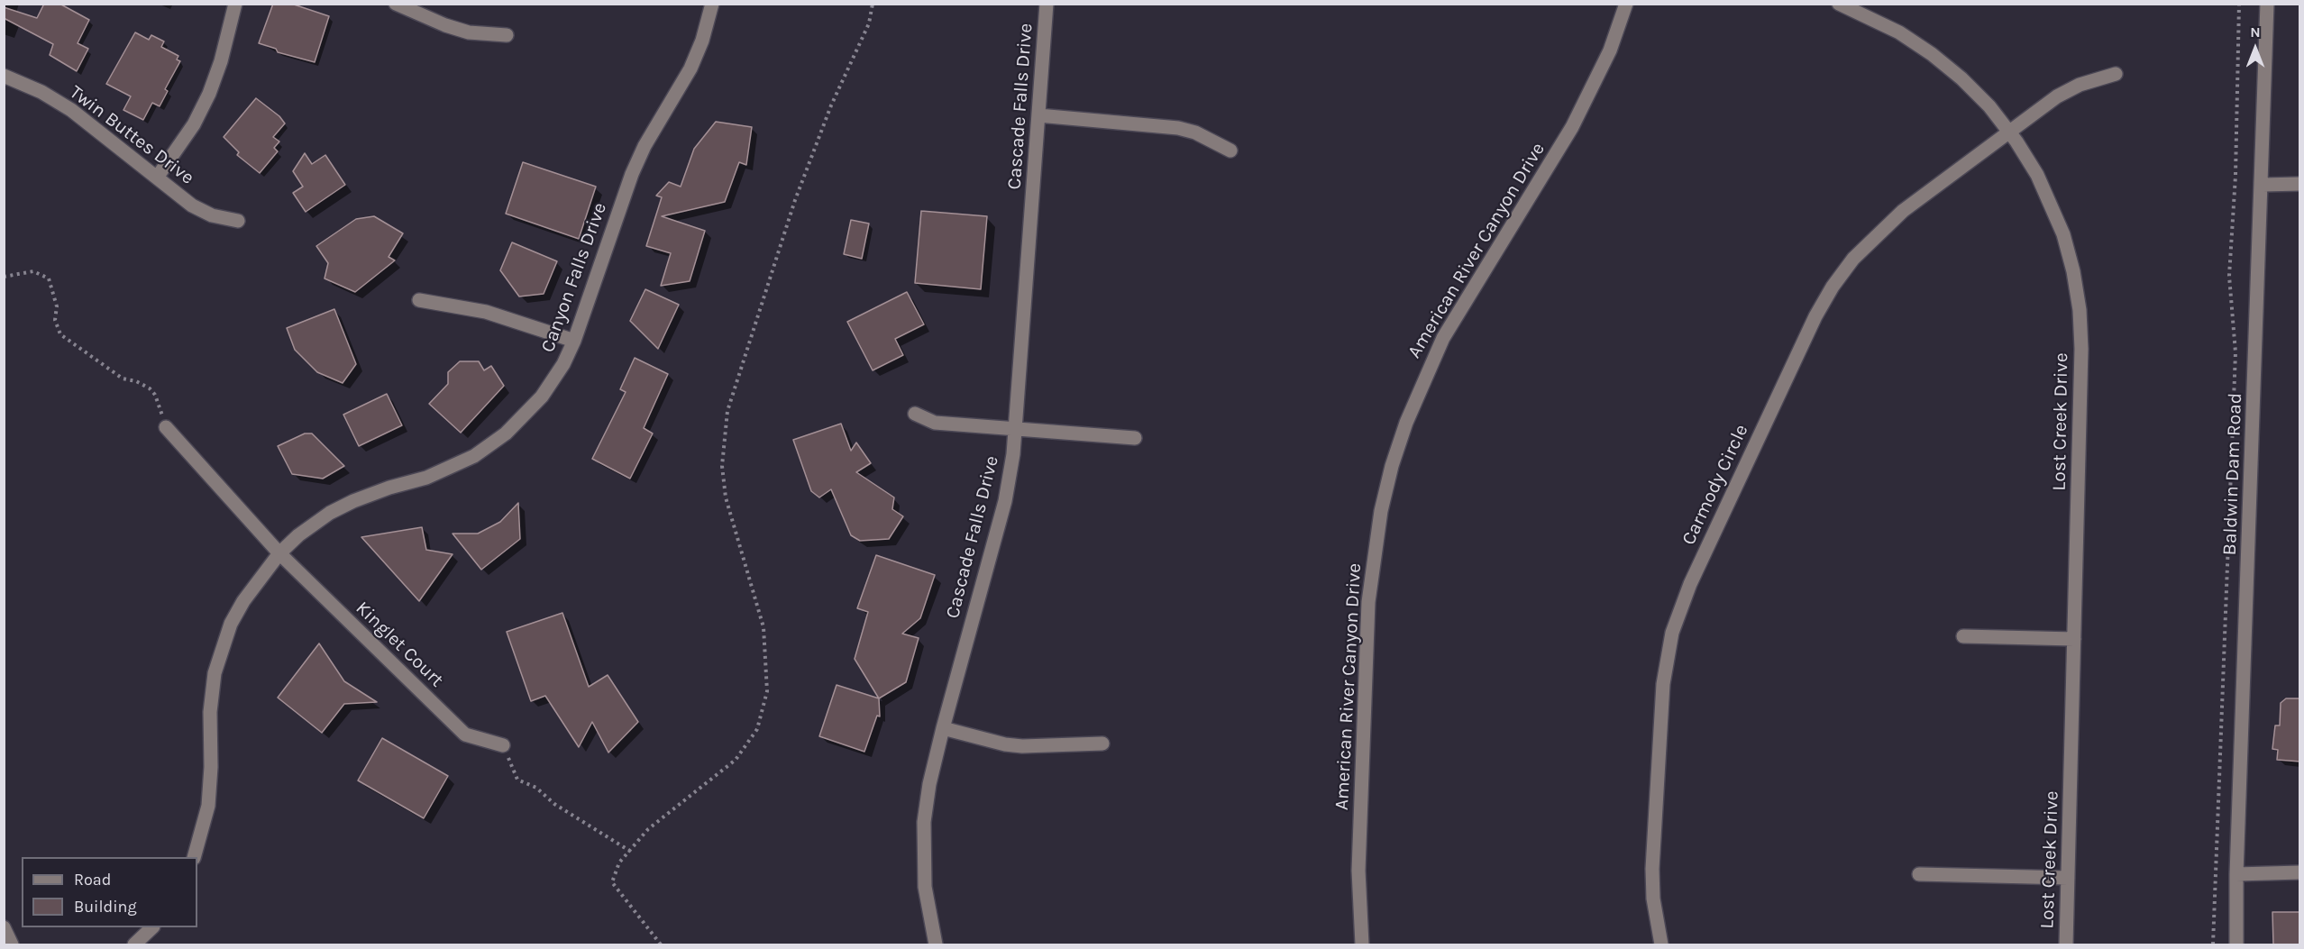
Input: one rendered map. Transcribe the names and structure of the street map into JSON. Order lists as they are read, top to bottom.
{
  "streets": {
    "street": [
      "Cascade Falls Drive",
      "Twin Buttes Drive",
      "American River Canyon Drive",
      "Canyon Falls Drive",
      "Lost Creek Drive",
      "Baldwin Dam Road",
      "Carmody Circle",
      "Kinglet Court"
    ]
  },
  "crossings": [
    ["Canyon Falls Drive", "Kinglet Court"],
    ["Lost Creek Drive", "Carmody Circle"]
  ],
  "legend": ["Road", "Building"],
  "north": "top"
}
